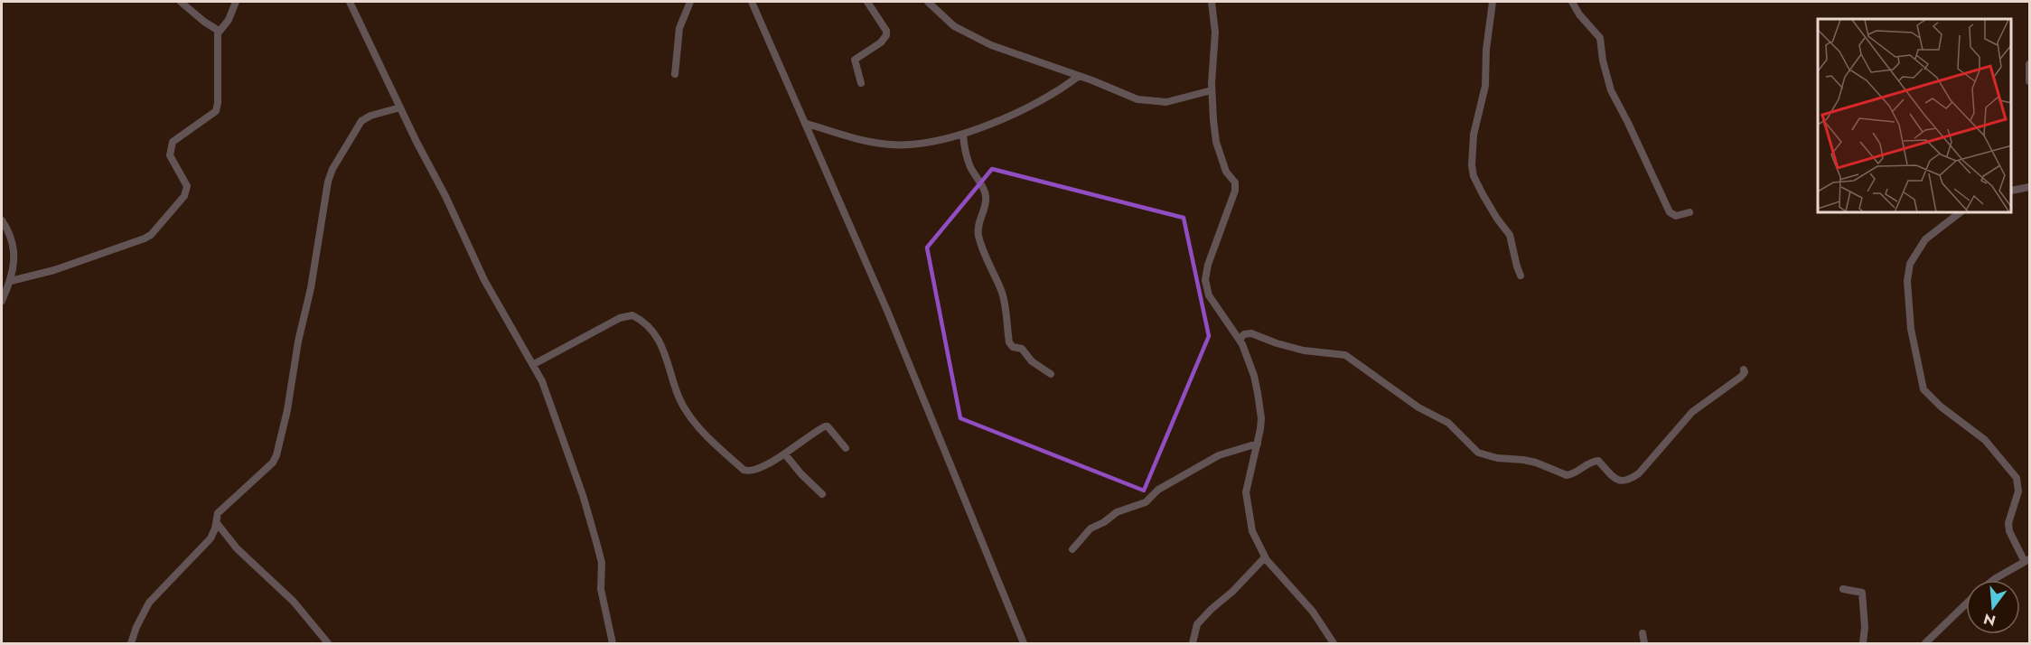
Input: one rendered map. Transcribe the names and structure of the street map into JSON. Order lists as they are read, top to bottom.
{
  "north": "bottom"
}
